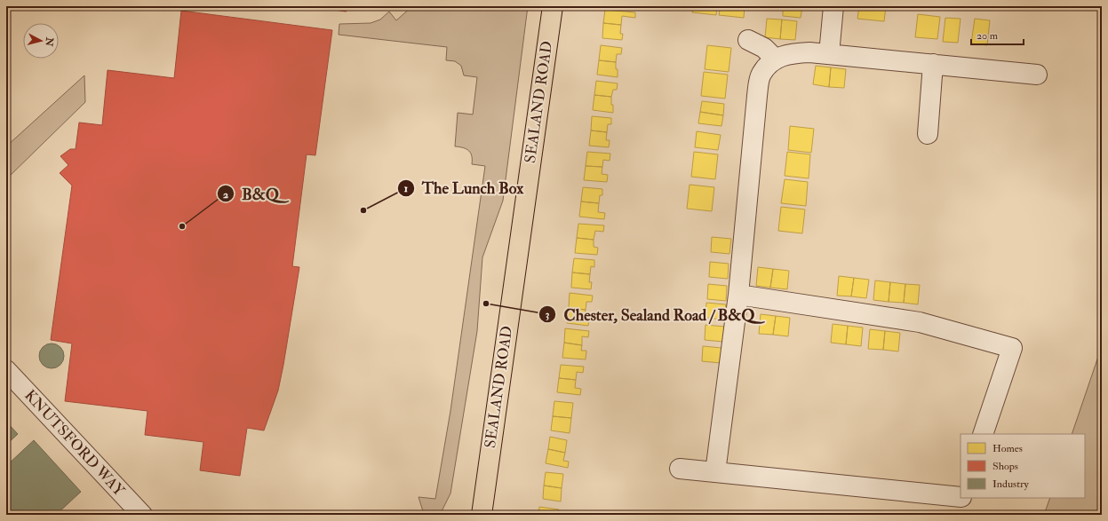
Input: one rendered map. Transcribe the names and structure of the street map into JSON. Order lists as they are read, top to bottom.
{
  "streets": {
    "main road": ["SEALAND ROAD"],
    "street": ["KNUTSFORD WAY"]
  },
  "places": ["The Lunch Box", "B&Q", "Chester, Sealand Road / B&Q"],
  "legend": ["Homes", "Shops", "Industry"],
  "scale_bar": "20 m",
  "north": "right"
}
